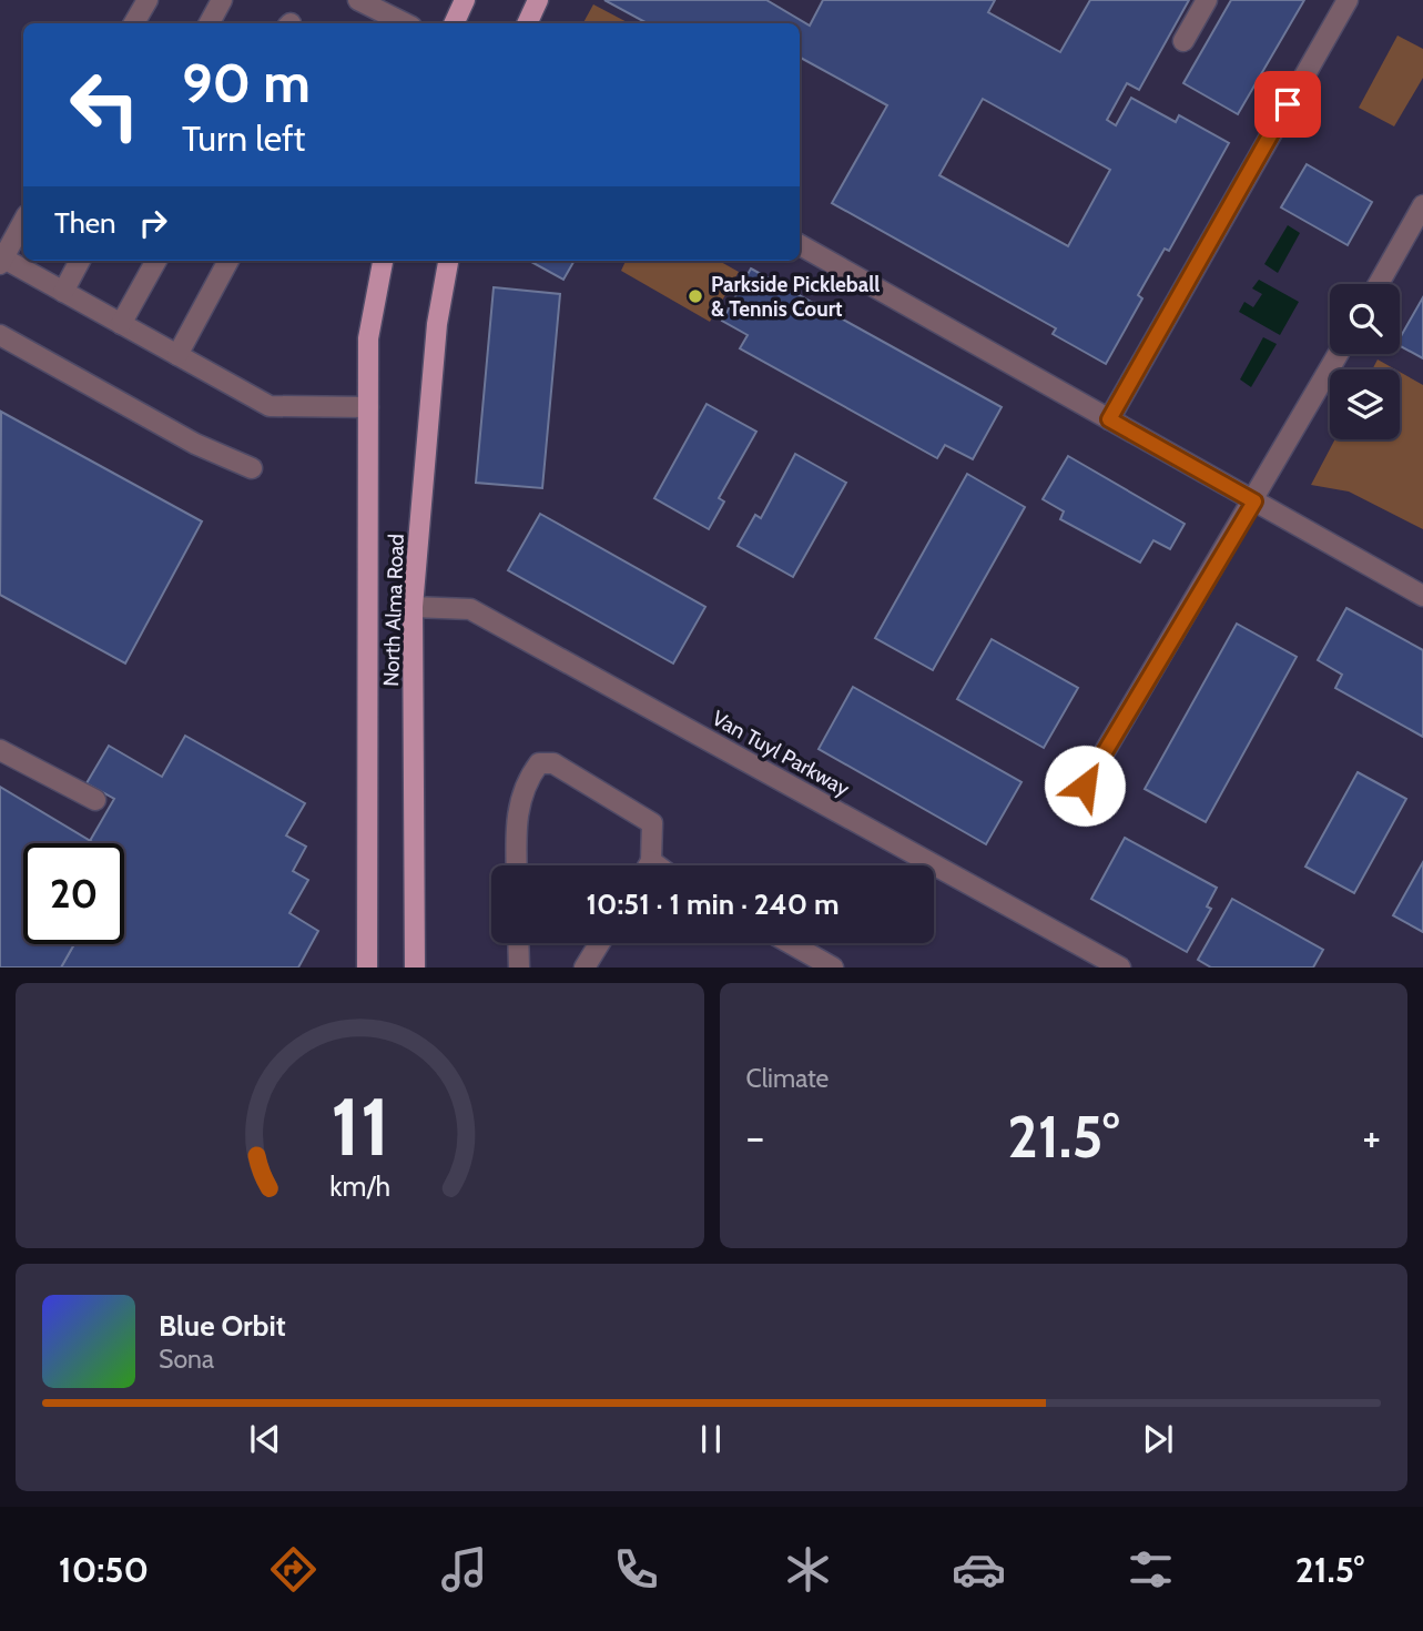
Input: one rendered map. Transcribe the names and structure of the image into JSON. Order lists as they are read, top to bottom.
{
  "streets": {
    "main road": ["North Alma Road"],
    "street": ["Van Tuyl Parkway"]
  },
  "crossings": [
    ["North Alma Road", "Van Tuyl Parkway"]
  ],
  "places": ["Parkside Pickleball & Tennis Court"],
  "page": {
    "turn": ["90 m", "Turn left"],
    "then": "Then",
    "limit": "20",
    "trip": "10:51 · 1 min · 240 m",
    "tile": "Climate",
    "heat": ["−", "21.5°", "+"],
    "song": ["Blue Orbit", "Sona"],
    "tabs": ["10:50", "21.5°"],
    "gauge": ["11", "km/h"]
  }
}
